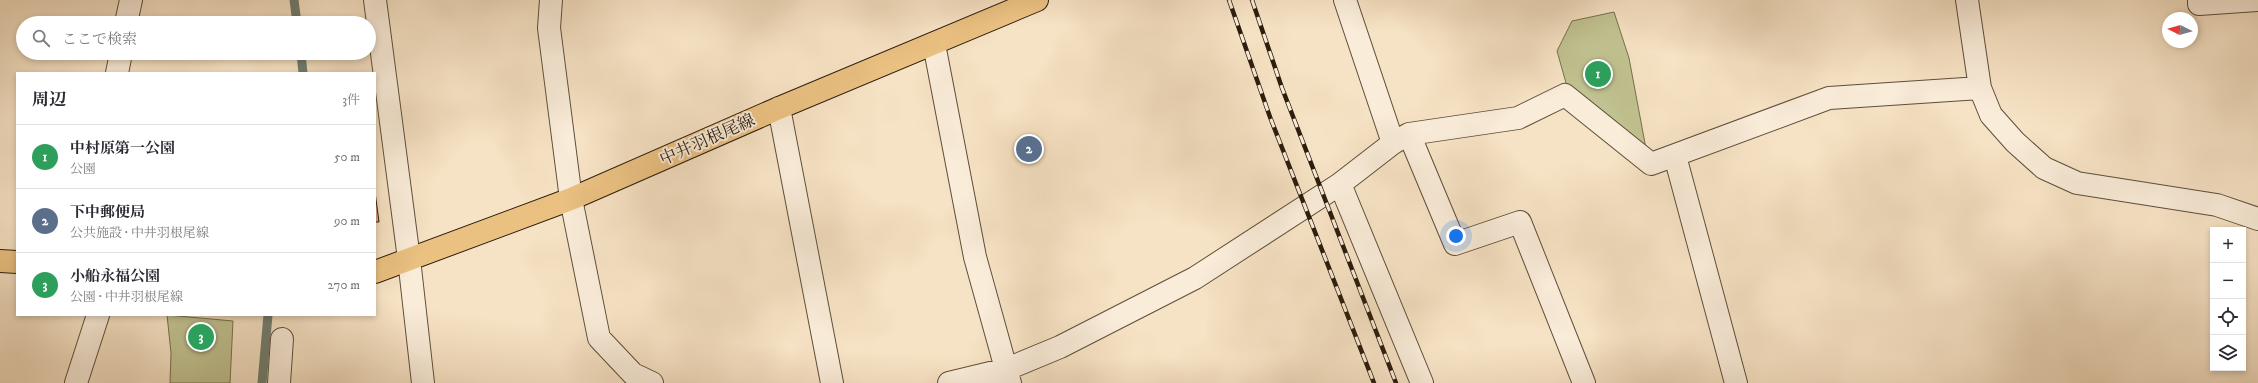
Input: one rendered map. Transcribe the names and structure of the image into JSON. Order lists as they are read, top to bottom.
{
  "streets": {
    "main road": ["中井羽根尾線"]
  },
  "north": "left",
  "page": {
    "search": "ここで検索",
    "pins": ["1", "2", "3"],
    "heading": ["周辺", "3件"],
    "list": [
      {
        "mark": "1",
        "name": "中村原第一公園",
        "note": "公園",
        "value": "50 m"
      },
      {
        "mark": "2",
        "name": "下中郵便局",
        "note": "公共施設 · 中井羽根尾線",
        "value": "90 m"
      },
      {
        "mark": "3",
        "name": "小船永福公園",
        "note": "公園 · 中井羽根尾線",
        "value": "270 m"
      }
    ],
    "map_buttons": ["+", "−"]
  }
}
